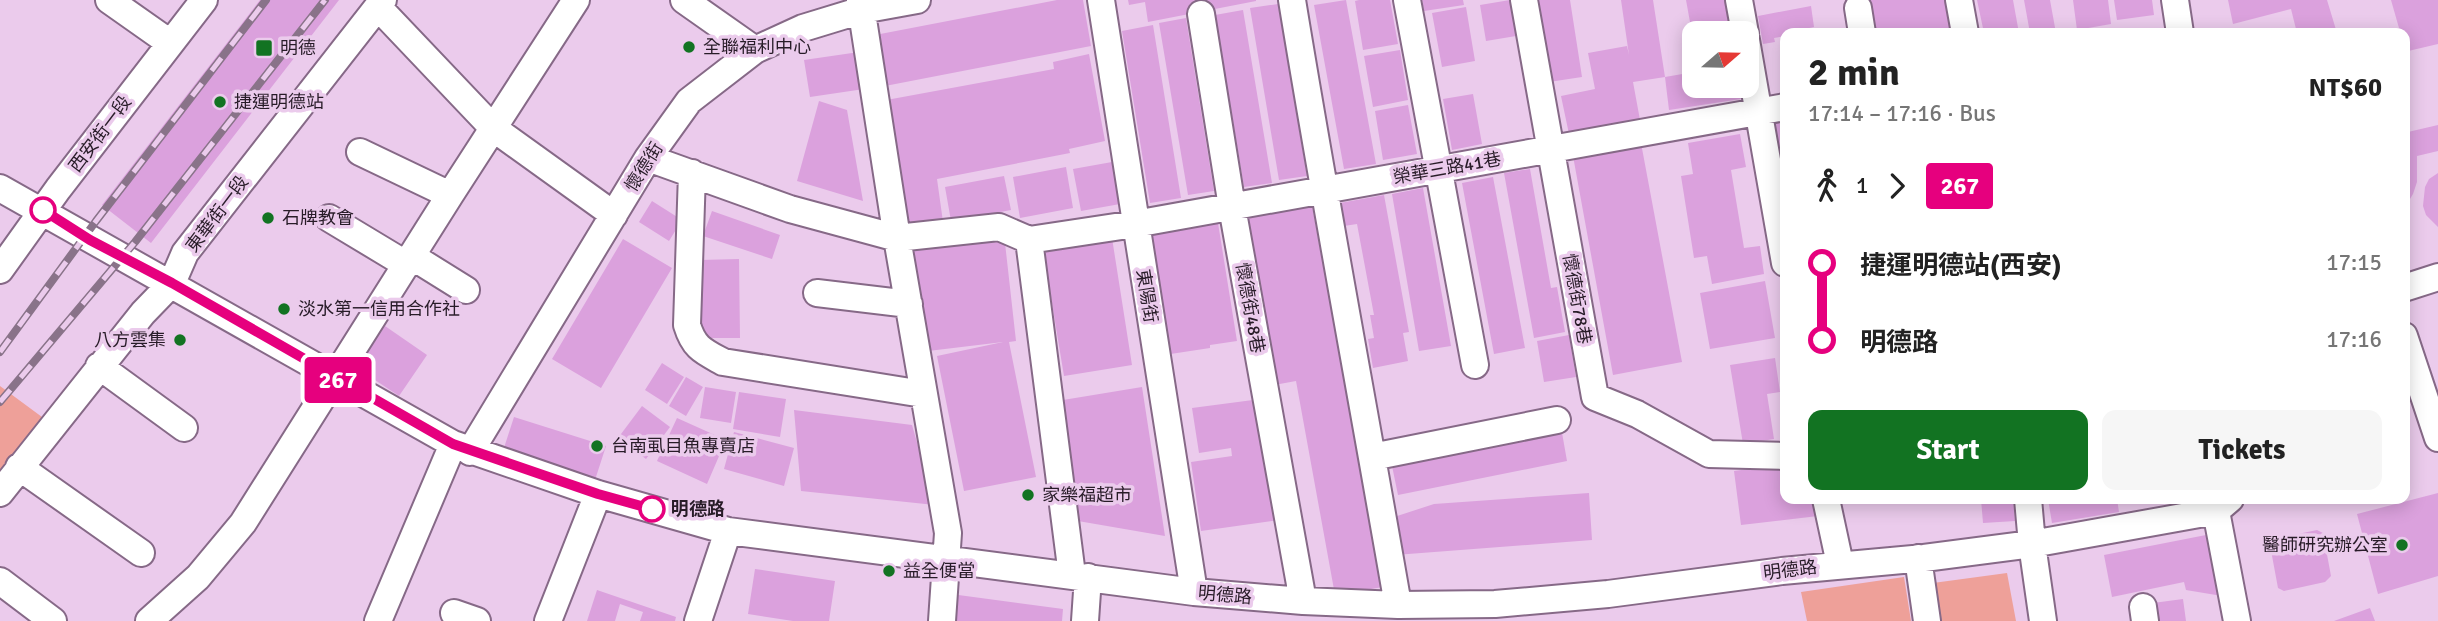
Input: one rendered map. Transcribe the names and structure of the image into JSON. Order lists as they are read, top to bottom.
{
  "streets": {
    "street": [
      "西安街一段",
      "懷德街",
      "榮華三路41巷",
      "東華街一段",
      "東陽街",
      "懷德街78巷",
      "懷德街48巷",
      "明德路"
    ]
  },
  "crossings": [
    ["西安街一段", "明德路"],
    ["懷德街", "明德路"],
    ["榮華三路41巷", "東陽街"],
    ["榮華三路41巷", "懷德街78巷"],
    ["榮華三路41巷", "懷德街48巷"],
    ["東華街一段", "明德路"],
    ["東陽街", "明德路"],
    ["懷德街48巷", "明德路"]
  ],
  "places": {
    "other": [
      "全聯福利中心",
      "捷運明德站",
      "石牌教會",
      "淡水第一信用合作社",
      "八方雲集",
      "台南虱目魚專賣店",
      "家樂福超市",
      "明德路",
      "醫師研究辦公室",
      "益全便當"
    ],
    "transit": ["明德"]
  },
  "lines": ["bus line 267"],
  "north": "right",
  "page": {
    "on_map": "267",
    "heading": ["2 min", "17:14 – 17:16 · Bus", "NT$60"],
    "legs": ["1", "267"],
    "list": [
      {
        "name": "捷運明德站(西安)",
        "value": "17:15"
      },
      {
        "name": "明德路",
        "value": "17:16"
      }
    ],
    "buttons": ["Start", "Tickets"]
  }
}
